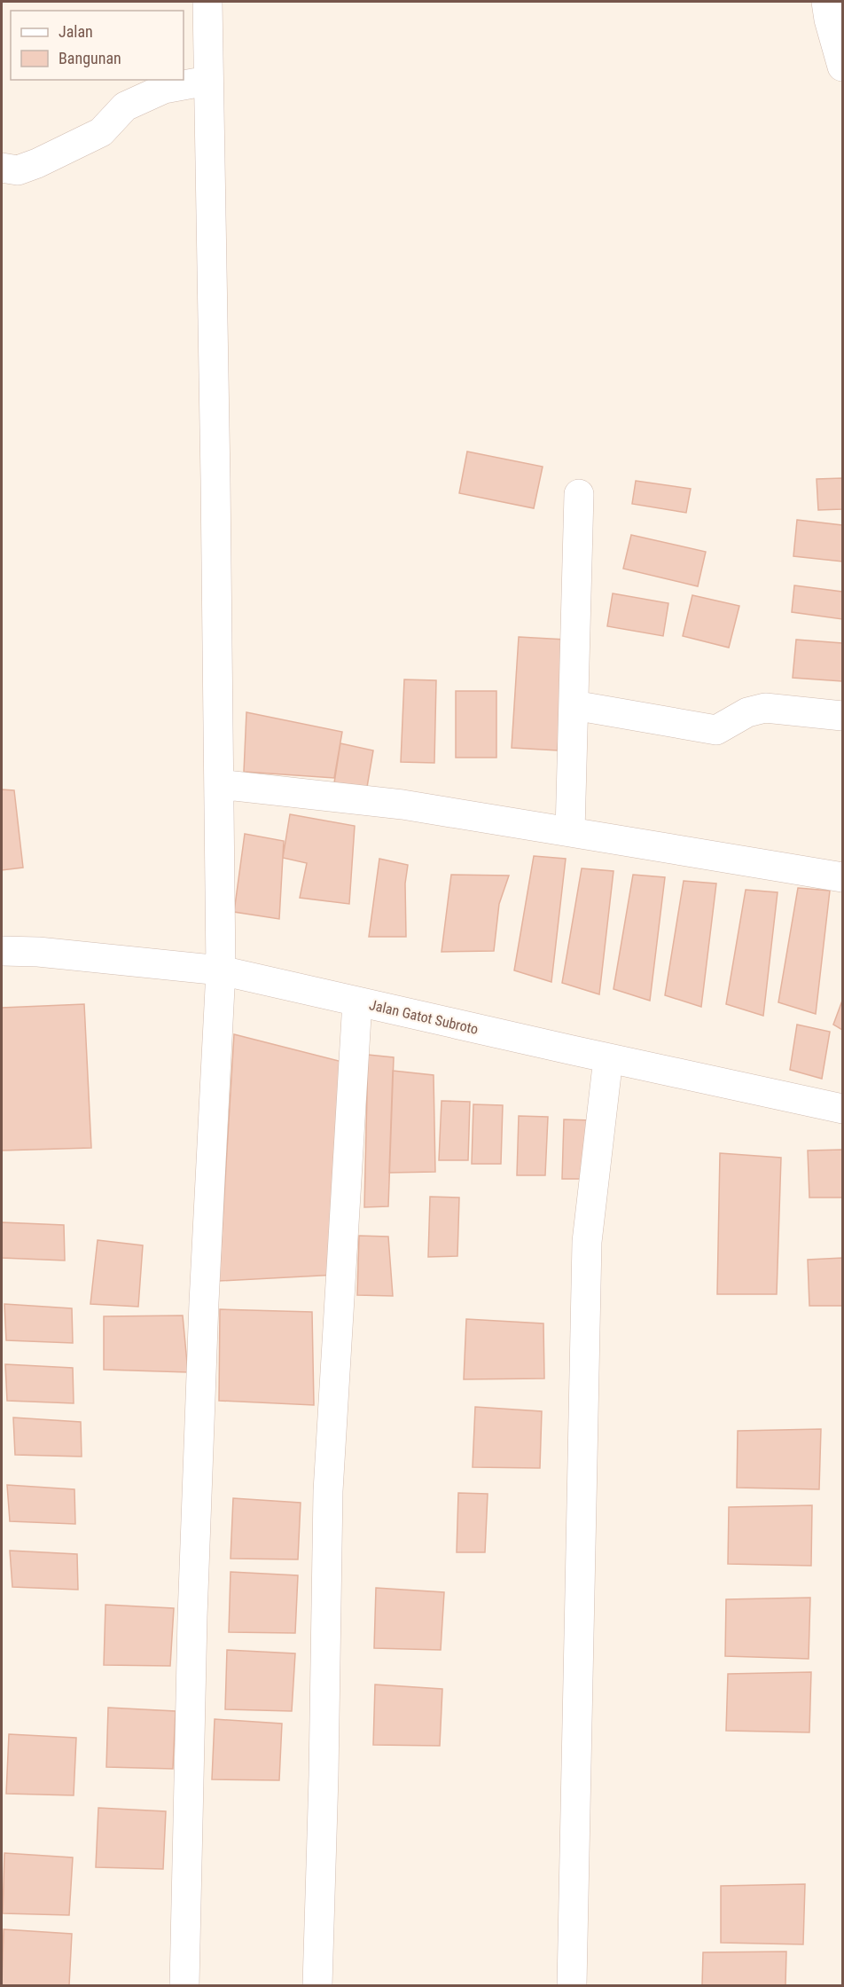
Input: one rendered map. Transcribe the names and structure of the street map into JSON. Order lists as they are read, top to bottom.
{
  "streets": {
    "street": ["Jalan Gatot Subroto"]
  },
  "legend": ["Jalan", "Bangunan"]
}
